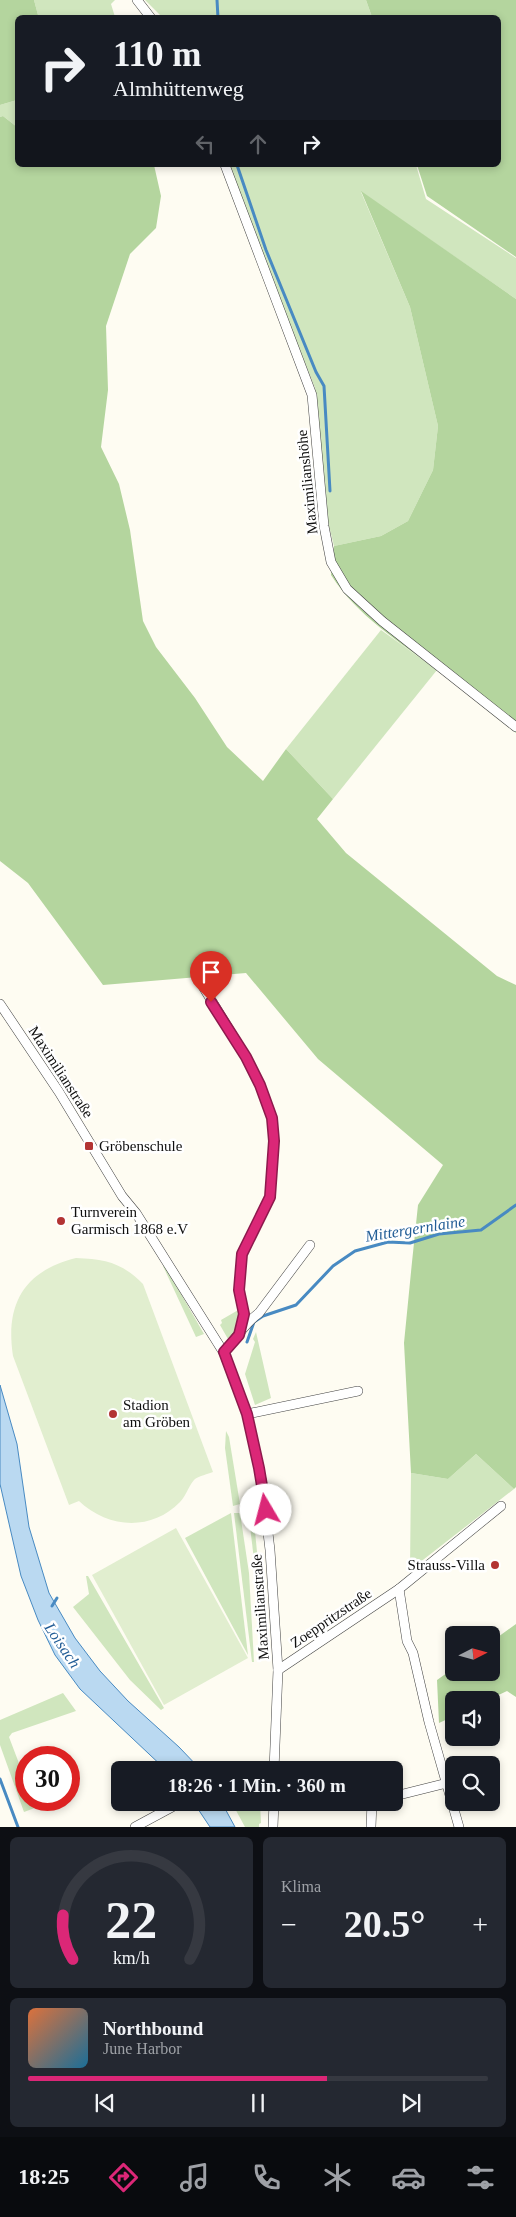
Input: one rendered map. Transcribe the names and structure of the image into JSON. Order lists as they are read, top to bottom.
{
  "streets": {
    "street": ["Maximilianshöhe", "Maximilianstraße", "Zoeppritzstraße"]
  },
  "crossings": [
    ["Maximilianstraße", "Zoeppritzstraße"]
  ],
  "water": ["Mittergernlaine", "Loisach"],
  "places": {
    "transit": ["Gröbenschule"],
    "other": ["Turnverein Garmisch 1868 e.V", "Stadion am Gröben", "Strauss-Villa"]
  },
  "north": "right",
  "page": {
    "turn": ["110 m", "Almhüttenweg"],
    "limit": "30",
    "trip": "18:26 · 1 Min. · 360 m",
    "tile": "Klima",
    "heat": ["−", "20.5°", "+"],
    "song": ["Northbound", "June Harbor"],
    "tabs": "18:25",
    "gauge": ["22", "km/h"]
  }
}
